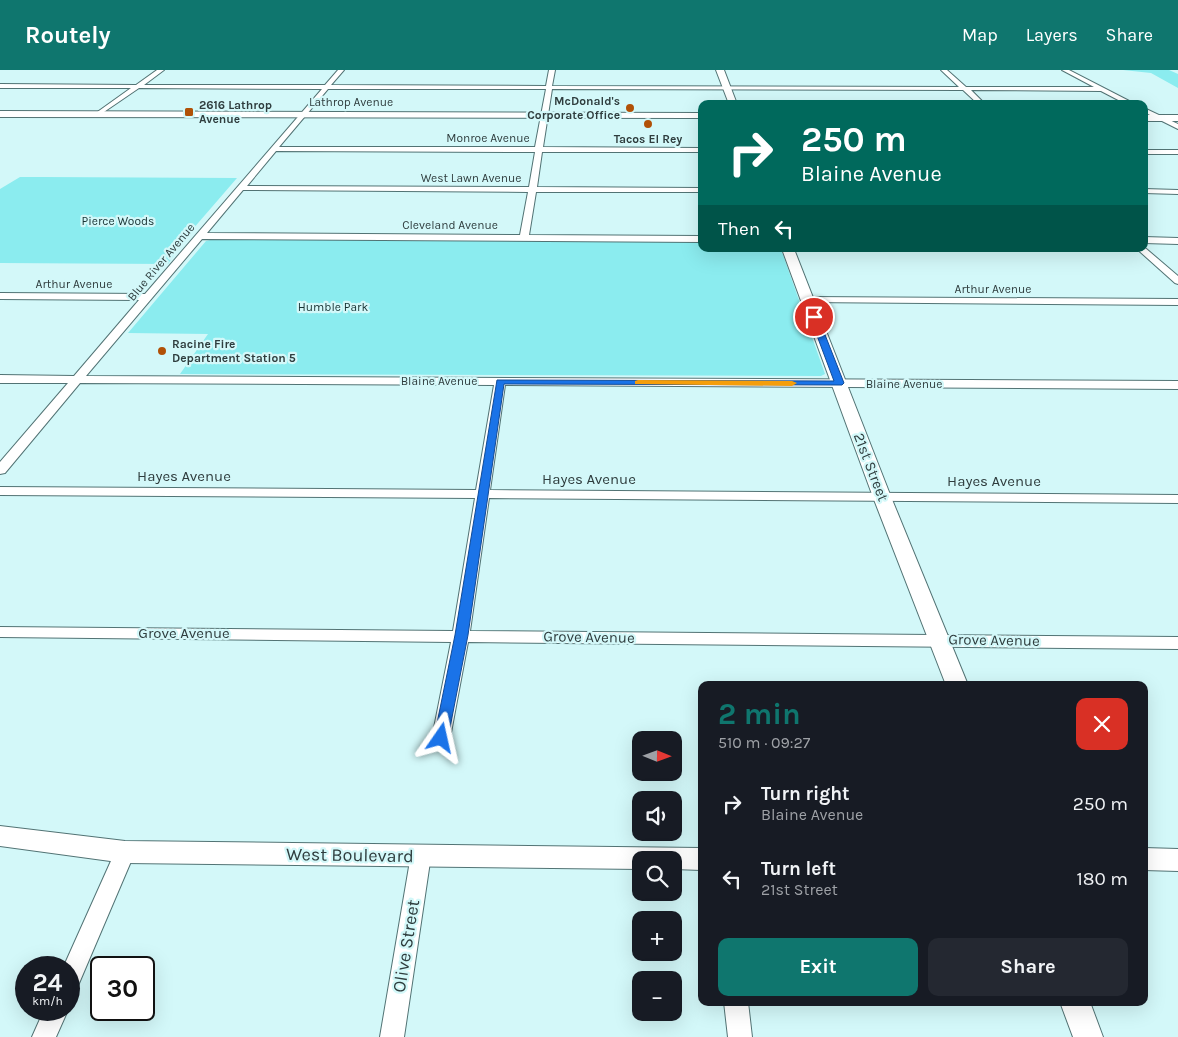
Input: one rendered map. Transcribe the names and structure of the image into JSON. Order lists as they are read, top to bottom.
{
  "streets": {
    "street": [
      "Lathrop Avenue",
      "Monroe Avenue",
      "West Lawn Avenue",
      "Cleveland Avenue",
      "Blue River Avenue",
      "Arthur Avenue",
      "Blaine Avenue",
      "21st Street",
      "Hayes Avenue",
      "Grove Avenue",
      "West Boulevard",
      "Olive Street"
    ]
  },
  "crossings": [
    ["Lathrop Avenue", "Blue River Avenue"],
    ["Monroe Avenue", "Blue River Avenue"],
    ["West Lawn Avenue", "Blue River Avenue"],
    ["Cleveland Avenue", "Blue River Avenue"],
    ["Blue River Avenue", "Arthur Avenue"],
    ["Blue River Avenue", "Blaine Avenue"],
    ["Arthur Avenue", "21st Street"],
    ["Blaine Avenue", "21st Street"],
    ["21st Street", "Hayes Avenue"],
    ["21st Street", "Grove Avenue"],
    ["West Boulevard", "Olive Street"]
  ],
  "parks": ["Pierce Woods", "Humble Park"],
  "places": {
    "other": ["McDonald's Corporate Office", "Tacos El Rey", "Racine Fire Department Station 5"],
    "transit": ["2616 Lathrop Avenue"]
  },
  "north": "right",
  "page": {
    "header": "Routely",
    "nav": ["Map", "Layers", "Share"],
    "turn": ["250 m", "Blaine Avenue"],
    "then": "Then",
    "heading": ["2 min", "510 m · 09:27"],
    "map_buttons": ["+", "−"],
    "list": [
      {
        "name": "Turn right",
        "note": "Blaine Avenue",
        "value": "250 m"
      },
      {
        "name": "Turn left",
        "note": "21st Street",
        "value": "180 m"
      }
    ],
    "buttons": ["Exit", "Share"],
    "speed": "24 km/h",
    "limit": "30"
  }
}
